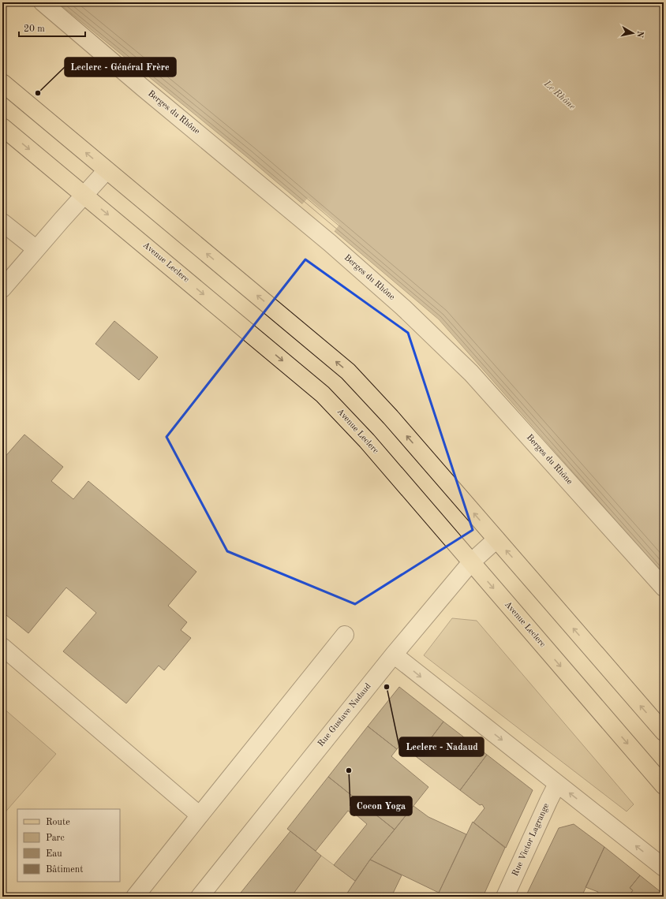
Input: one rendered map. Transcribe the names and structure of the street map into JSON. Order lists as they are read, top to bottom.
{
  "streets": {
    "main road": ["Avenue Leclerc"],
    "street": ["Berges du Rhône", "Rue Gustave Nadaud", "Rue Victor Lagrange"]
  },
  "crossings": [
    ["Avenue Leclerc", "Rue Gustave Nadaud"]
  ],
  "water": ["Le Rhône"],
  "places": ["Leclerc - Général Frère", "Leclerc - Nadaud", "Cocon Yoga"],
  "legend": [
    "Route",
    "Parc",
    "Eau",
    "Bâtiment"
  ],
  "scale_bar": "20 m",
  "north": "right"
}
